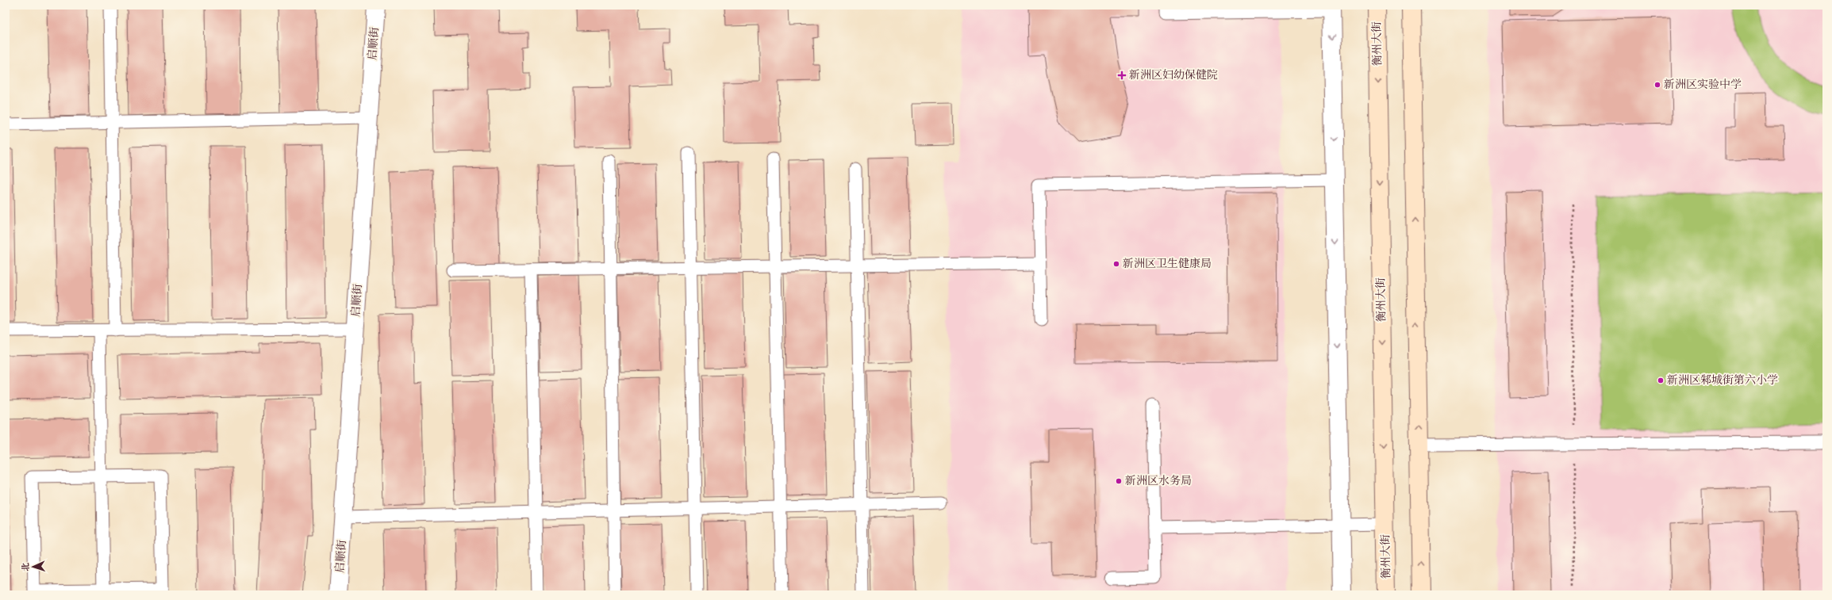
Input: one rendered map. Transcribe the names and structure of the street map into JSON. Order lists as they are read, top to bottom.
{
  "streets": {
    "main road": ["衡州大街"],
    "street": ["启顺街"]
  },
  "places": {
    "health": ["新洲区妇幼保健院"],
    "other": [
      "新洲区实验中学",
      "新洲区卫生健康局",
      "新洲区邾城街第六小学",
      "新洲区水务局"
    ]
  },
  "north": "left"
}
